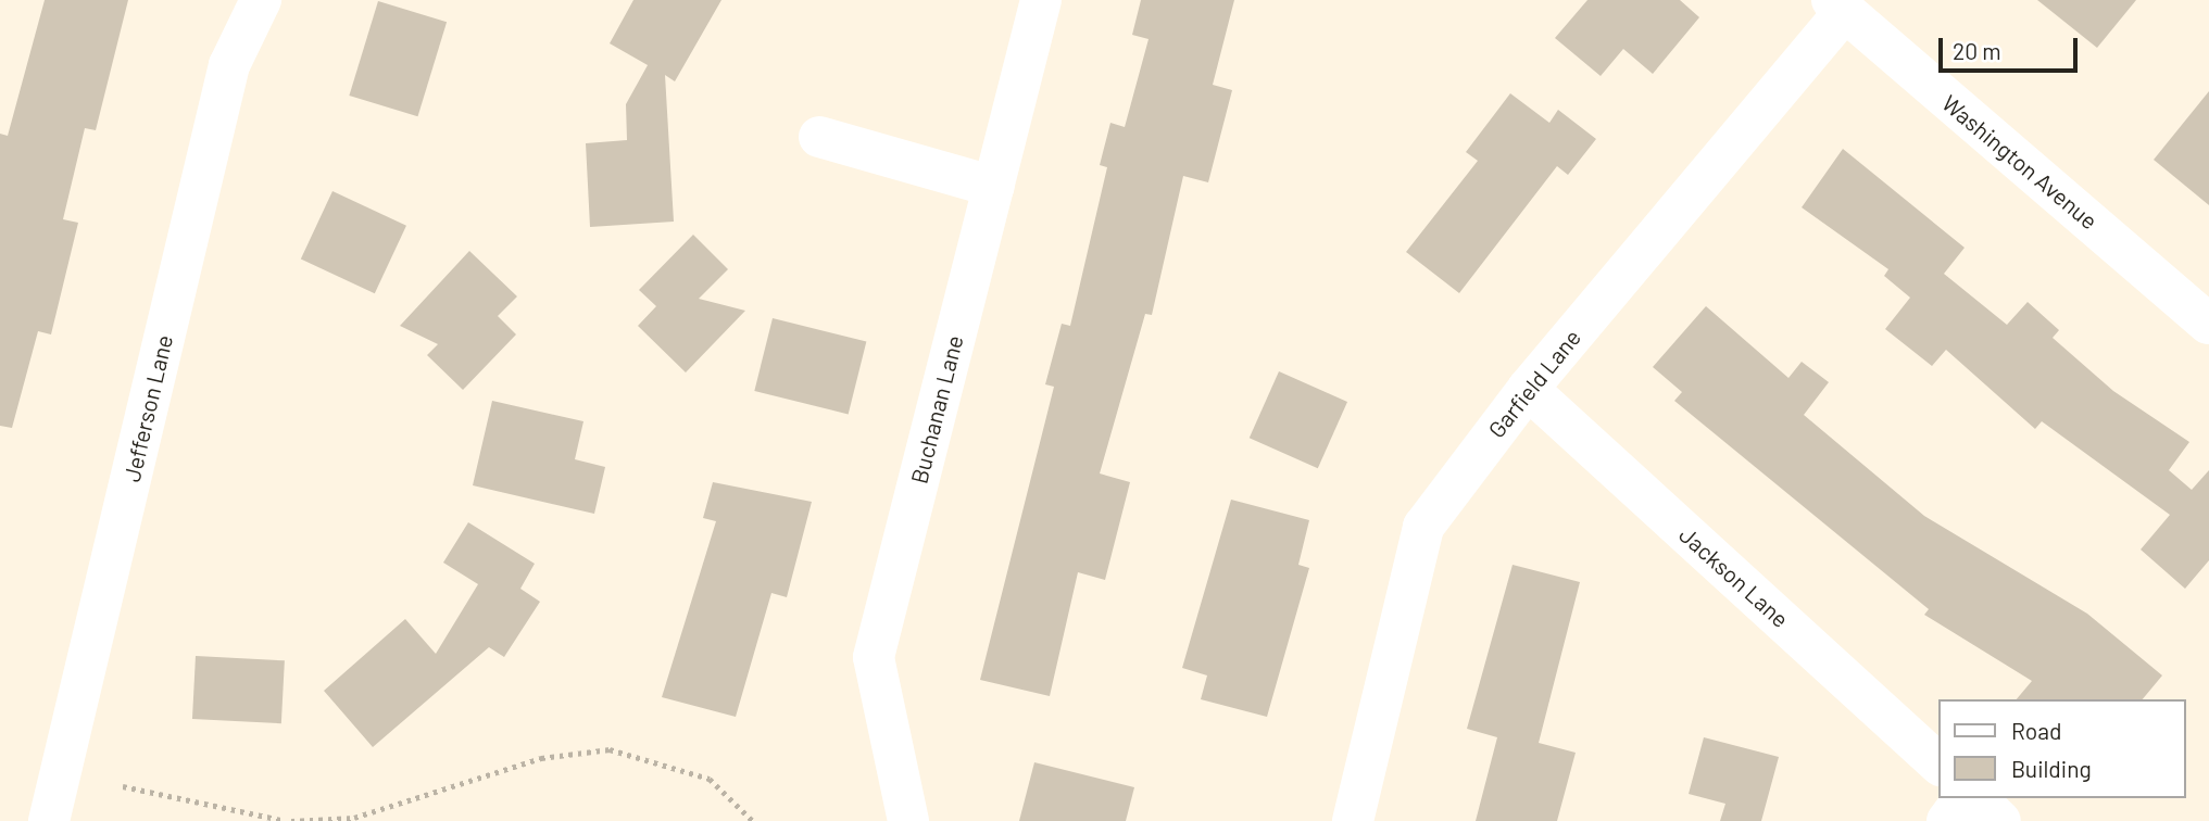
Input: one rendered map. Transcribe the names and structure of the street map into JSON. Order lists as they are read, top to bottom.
{
  "streets": {
    "street": [
      "Washington Avenue",
      "Garfield Lane",
      "Jefferson Lane",
      "Buchanan Lane",
      "Jackson Lane"
    ]
  },
  "crossings": [
    ["Washington Avenue", "Garfield Lane"],
    ["Garfield Lane", "Jackson Lane"]
  ],
  "legend": ["Road", "Building"],
  "scale_bar": "20 m"
}
